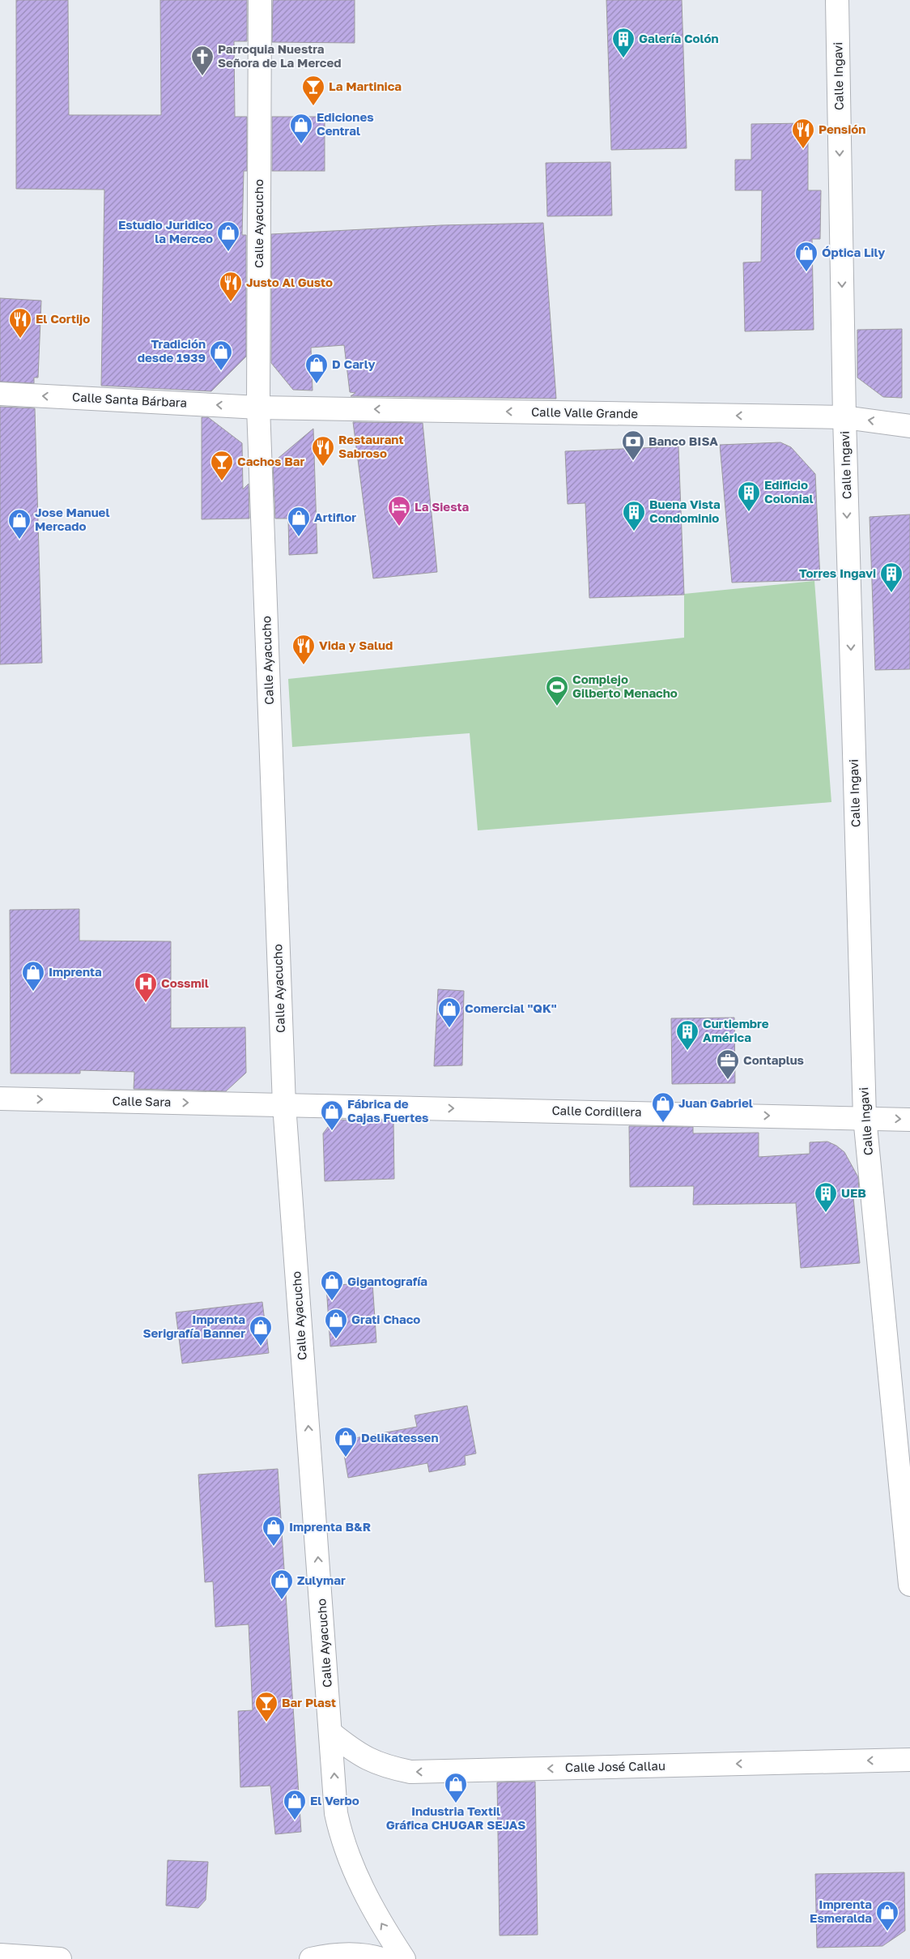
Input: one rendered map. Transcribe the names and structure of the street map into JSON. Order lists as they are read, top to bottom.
{
  "streets": {
    "street": [
      "Calle Ingavi",
      "Calle Ayacucho",
      "Calle Santa Bárbara",
      "Calle Valle Grande",
      "Calle Sara",
      "Calle Cordillera",
      "Calle José Callau"
    ]
  },
  "crossings": [
    ["Calle Ingavi", "Calle Valle Grande"],
    ["Calle Ingavi", "Calle Cordillera"],
    ["Calle Ayacucho", "Calle Santa Bárbara"],
    ["Calle Ayacucho", "Calle Valle Grande"],
    ["Calle Ayacucho", "Calle Sara"],
    ["Calle Ayacucho", "Calle Cordillera"],
    ["Calle Ayacucho", "Calle José Callau"],
    ["Calle Santa Bárbara", "Calle Valle Grande"],
    ["Calle Sara", "Calle Cordillera"]
  ],
  "one_way": [
    "Calle Ingavi",
    "Calle Ayacucho",
    "Calle Santa Bárbara",
    "Calle Valle Grande",
    "Calle Sara",
    "Calle Cordillera",
    "Calle José Callau"
  ],
  "places": {
    "building": [
      "Galería Colón",
      "Edificio Colonial",
      "Buena Vista Condominio",
      "Torres Ingavi",
      "Curtiembre América",
      "UEB"
    ],
    "church": ["Parroquia Nuestra Señora de La Merced"],
    "bar": ["La Martinica", "Cachos Bar", "Bar Plast"],
    "shop": [
      "Ediciones Central",
      "Estudio Juridico la Merceo",
      "Óptica Lily",
      "Tradición desde 1939",
      "D Carly",
      "Artiflor",
      "Jose Manuel Mercado",
      "Imprenta",
      "Comercial \"QK\"",
      "Juan Gabriel",
      "Fábrica de Cajas Fuertes",
      "Gigantografía",
      "Grati Chaco",
      "Imprenta Serigrafía Banner",
      "Delikatessen",
      "Imprenta B&R",
      "Zulymar",
      "Industria Textil Gráfica CHUGAR SEJAS",
      "El Verbo",
      "Imprenta Esmeralda"
    ],
    "restaurant": [
      "Pensión",
      "Justo Al Gusto",
      "El Cortijo",
      "Restaurant Sabroso",
      "Vida y Salud"
    ],
    "bank": ["Banco BISA"],
    "hotel": ["La Siesta"],
    "sports": ["Complejo Gilberto Menacho"],
    "hospital": ["Cossmil"],
    "office": ["Contaplus"]
  }
}
